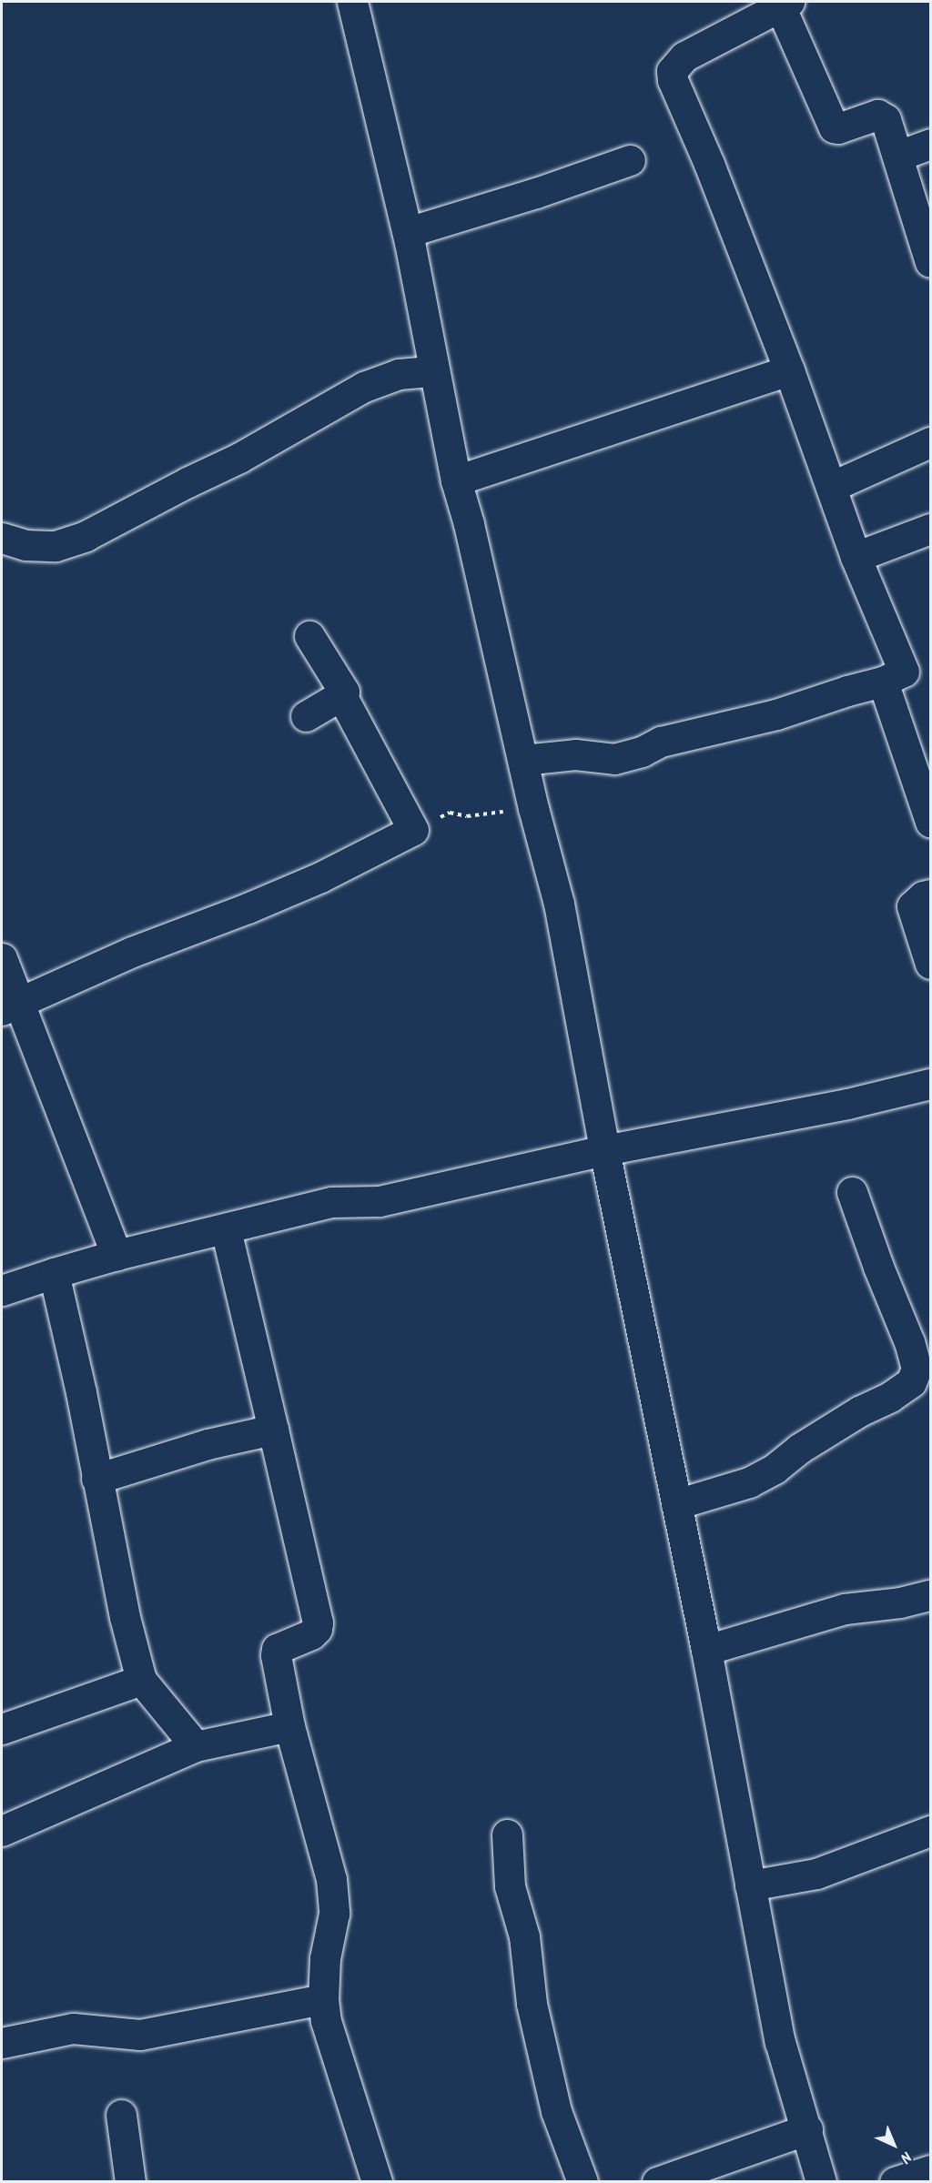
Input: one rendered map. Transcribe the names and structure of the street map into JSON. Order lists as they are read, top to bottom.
{
  "north": "bottom right"
}
